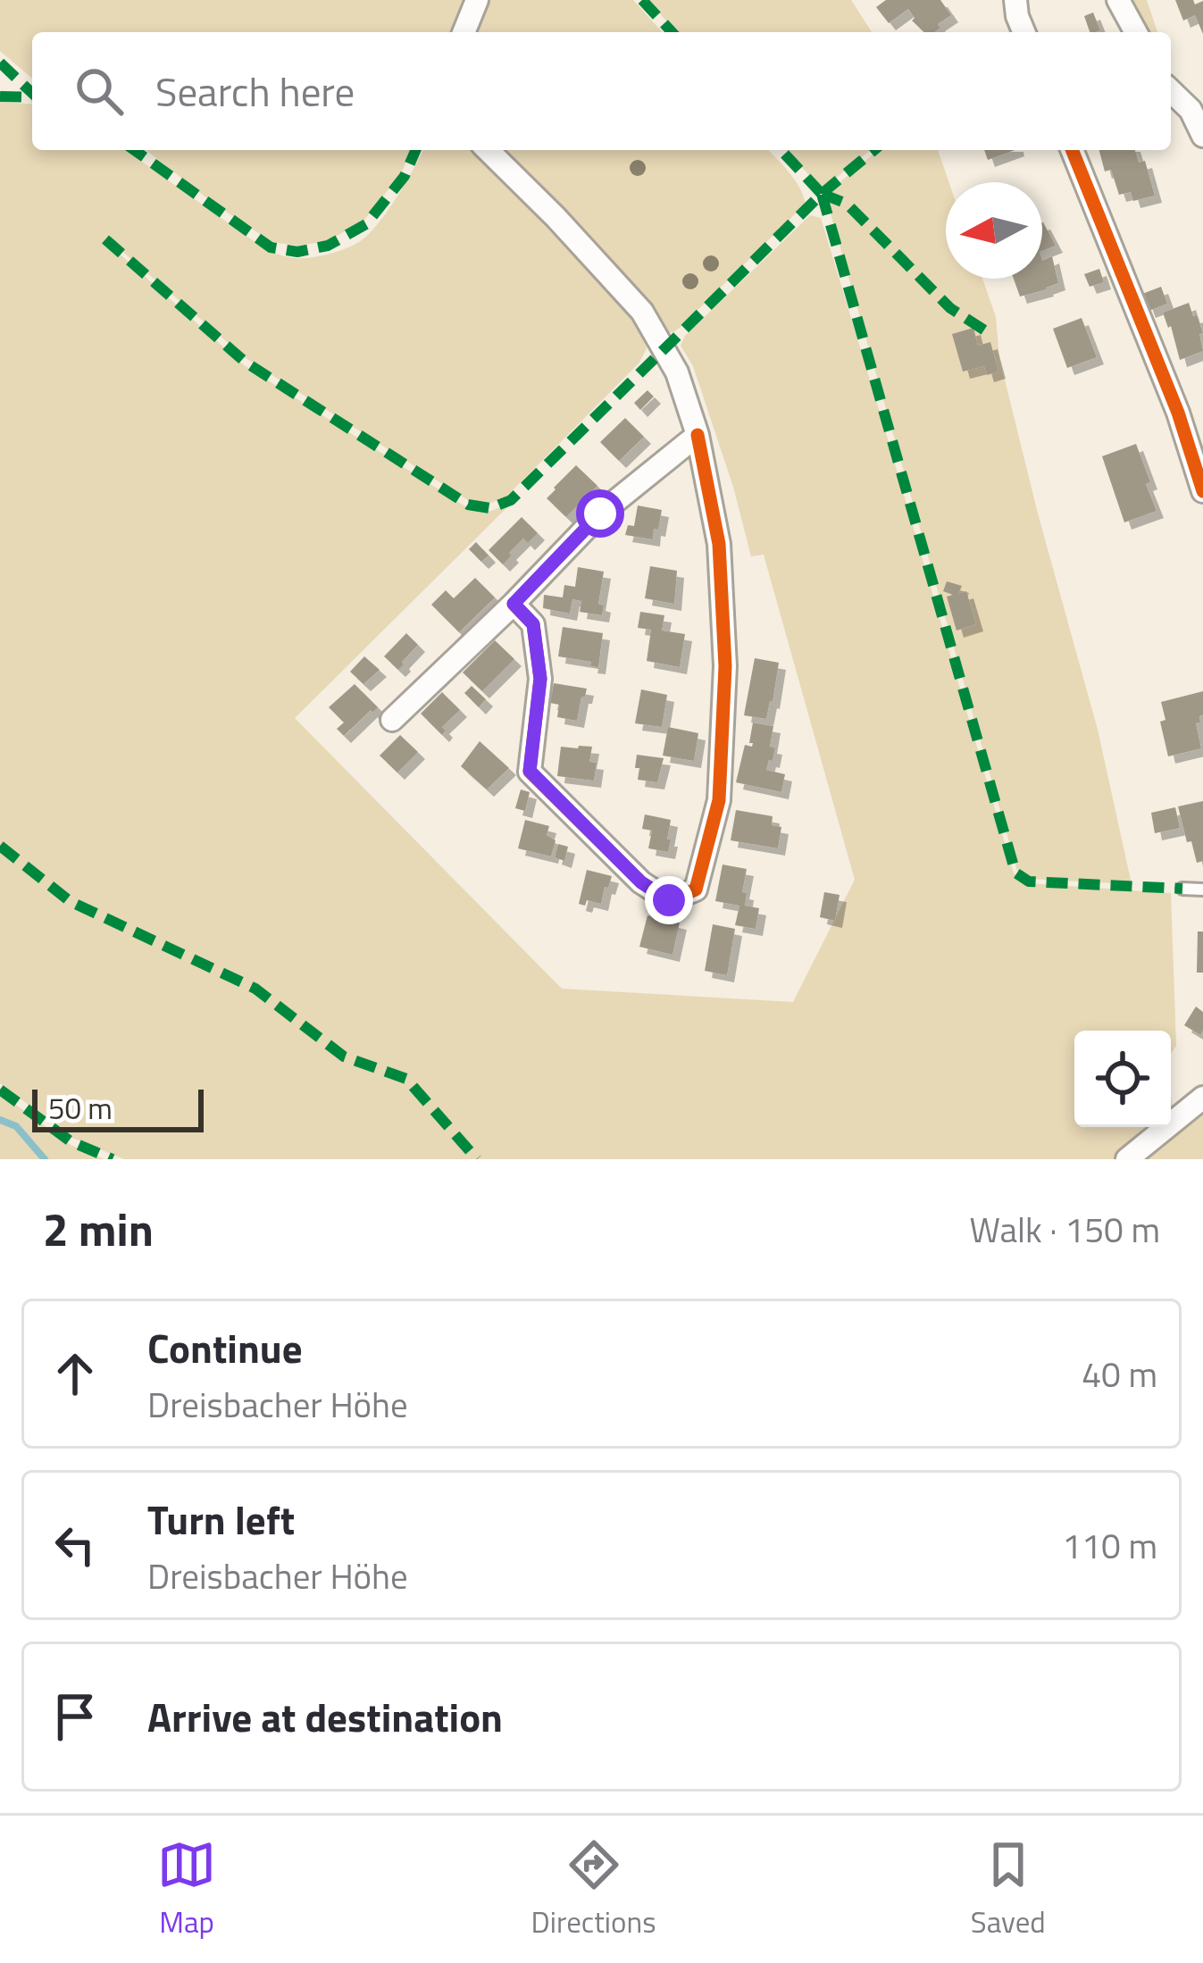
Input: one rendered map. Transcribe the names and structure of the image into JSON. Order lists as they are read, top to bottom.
{
  "scale_bar": "50 m",
  "north": "left",
  "page": {
    "search": "Search here",
    "scale": "50 m",
    "heading": ["2 min", "Walk · 150 m"],
    "list": [
      ["Continue", "Dreisbacher Höhe", "40 m"],
      ["Turn left", "Dreisbacher Höhe", "110 m"],
      "Arrive at destination"
    ],
    "nav": ["Map", "Directions", "Saved"]
  }
}
